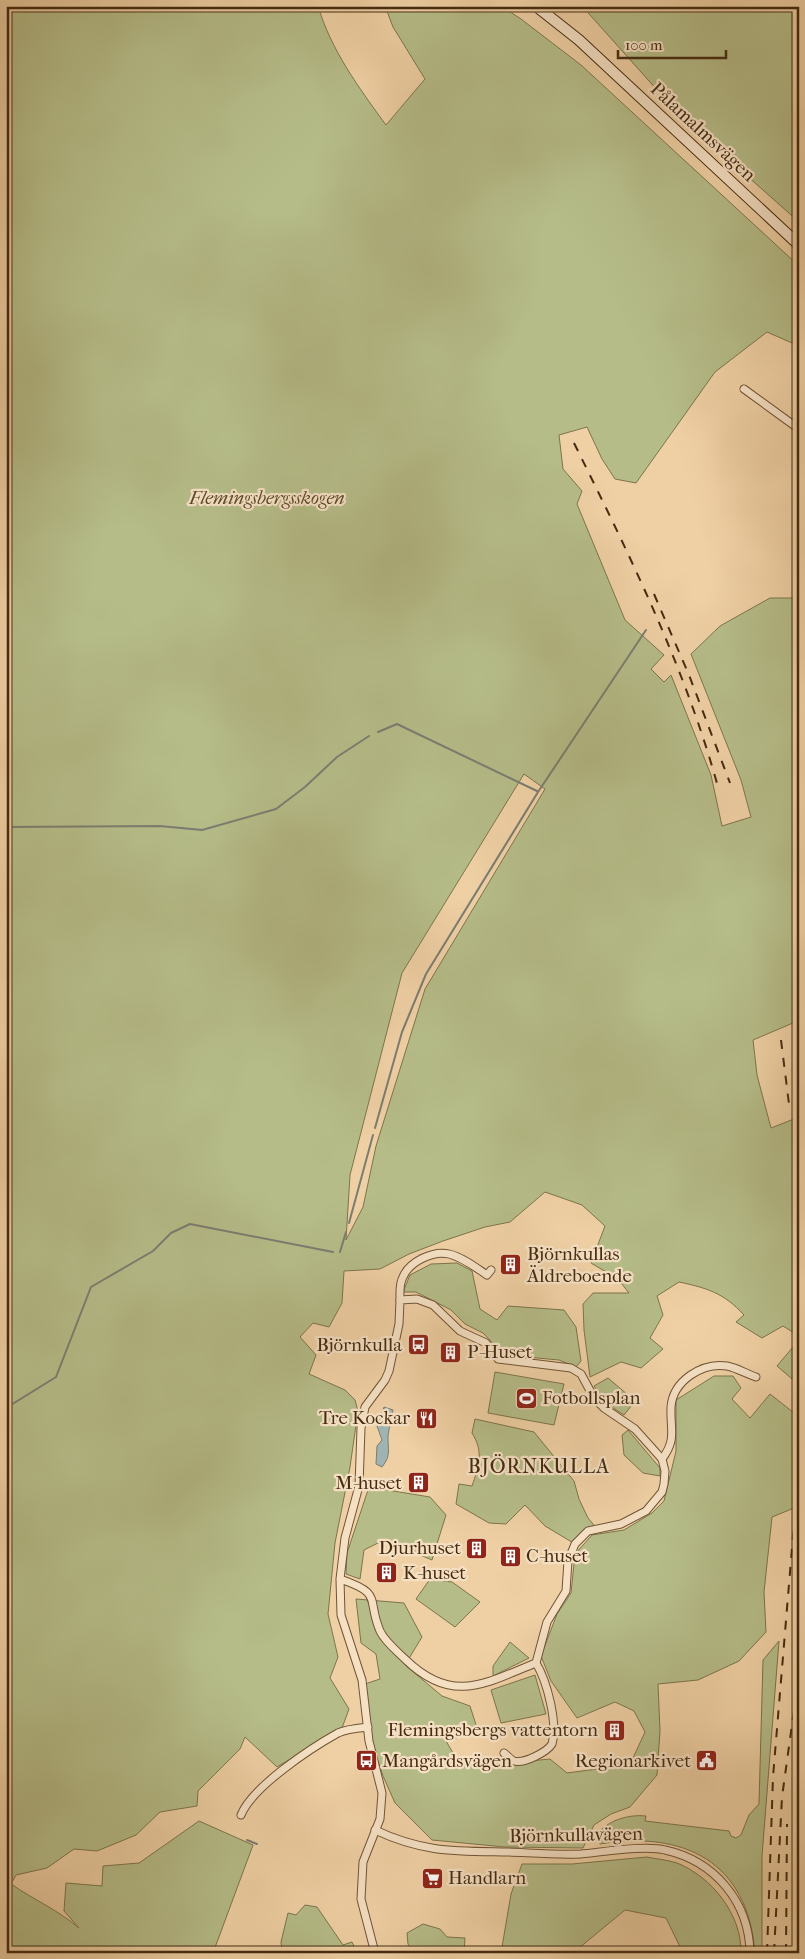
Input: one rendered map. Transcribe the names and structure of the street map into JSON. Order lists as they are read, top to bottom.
{
  "streets": {
    "street": ["Pålamalmsvägen", "Björnkullavägen"]
  },
  "districts": ["BJÖRNKULLA"],
  "parks": ["Flemingsbergsskogen"],
  "places": {
    "building": [
      "Björnkullas Äldreboende",
      "P-Huset",
      "M-huset",
      "Djurhuset",
      "C-huset",
      "K-huset",
      "Flemingsbergs vattentorn"
    ],
    "bus stop": ["Björnkulla", "Mangårdsvägen"],
    "sports": ["Fotbollsplan"],
    "restaurant": ["Tre Kockar"],
    "public building": ["Regionarkivet"],
    "supermarket": ["Handlarn"]
  },
  "scale_bar": "100 m"
}
